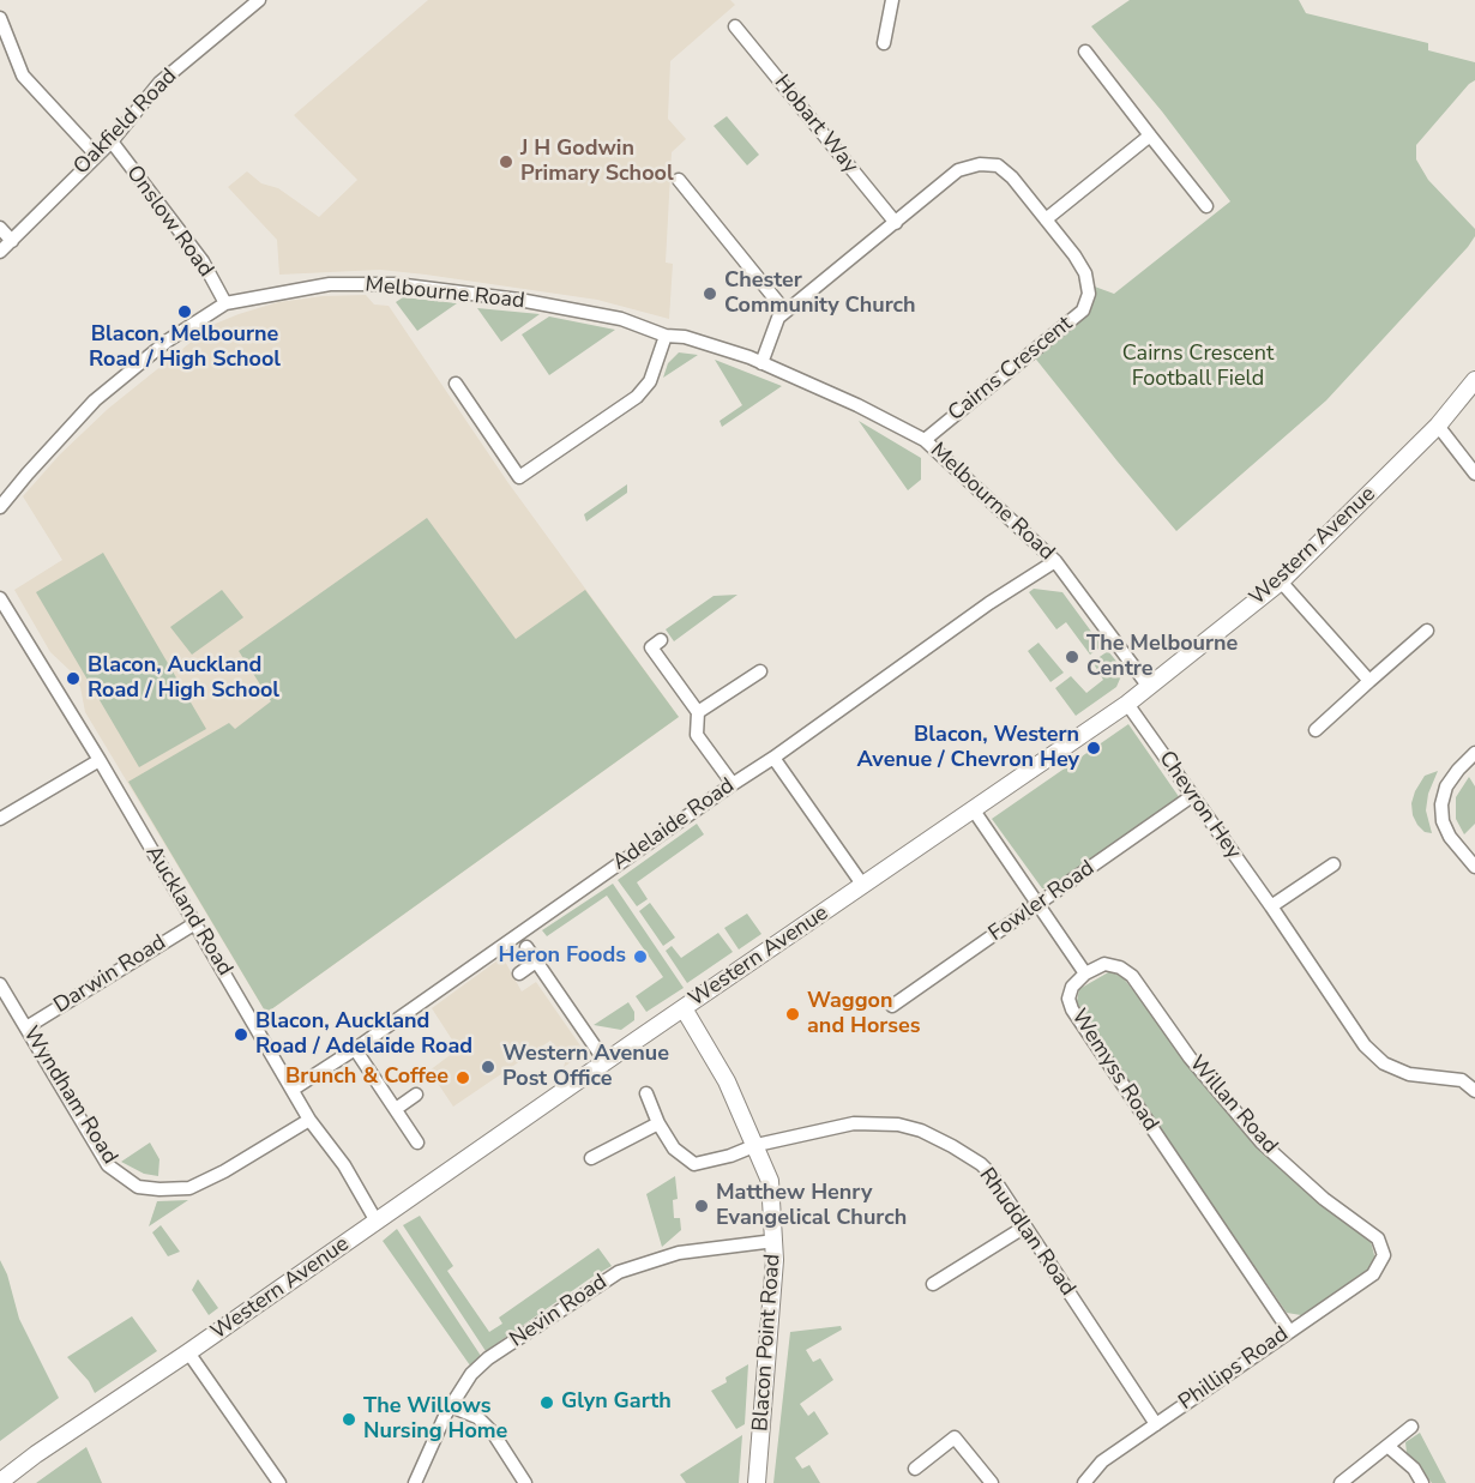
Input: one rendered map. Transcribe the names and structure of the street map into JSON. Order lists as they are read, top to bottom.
{
  "streets": {
    "street": [
      "Oakfield Road",
      "Hobart Way",
      "Onslow Road",
      "Melbourne Road",
      "Cairns Crescent",
      "Western Avenue",
      "Chevron Hey",
      "Adelaide Road",
      "Fowler Road",
      "Auckland Road",
      "Darwin Road",
      "Wemyss Road",
      "Wyndham Road",
      "Willan Road",
      "Rhuddlan Road",
      "Nevin Road",
      "Blacon Point Road",
      "Phillips Road"
    ]
  },
  "crossings": [
    ["Oakfield Road", "Onslow Road"],
    ["Hobart Way", "Cairns Crescent"],
    ["Onslow Road", "Melbourne Road"],
    ["Melbourne Road", "Cairns Crescent"],
    ["Melbourne Road", "Western Avenue"],
    ["Melbourne Road", "Adelaide Road"],
    ["Western Avenue", "Chevron Hey"],
    ["Western Avenue", "Auckland Road"],
    ["Western Avenue", "Wemyss Road"],
    ["Western Avenue", "Blacon Point Road"],
    ["Chevron Hey", "Fowler Road"],
    ["Adelaide Road", "Auckland Road"],
    ["Fowler Road", "Wemyss Road"],
    ["Auckland Road", "Darwin Road"],
    ["Auckland Road", "Wyndham Road"],
    ["Darwin Road", "Wyndham Road"],
    ["Wemyss Road", "Willan Road"],
    ["Wemyss Road", "Phillips Road"],
    ["Willan Road", "Phillips Road"],
    ["Rhuddlan Road", "Blacon Point Road"],
    ["Rhuddlan Road", "Phillips Road"],
    ["Nevin Road", "Blacon Point Road"]
  ],
  "parks": ["Cairns Crescent Football Field"],
  "places": [
    "J H Godwin Primary School",
    "Chester Community Church",
    "Blacon, Melbourne Road / High School",
    "The Melbourne Centre",
    "Blacon, Auckland Road / High School",
    "Blacon, Western Avenue / Chevron Hey",
    "Heron Foods",
    "Waggon and Horses",
    "Blacon, Auckland Road / Adelaide Road",
    "Western Avenue Post Office",
    "Brunch & Coffee",
    "Matthew Henry Evangelical Church",
    "Glyn Garth",
    "The Willows Nursing Home"
  ]
}
